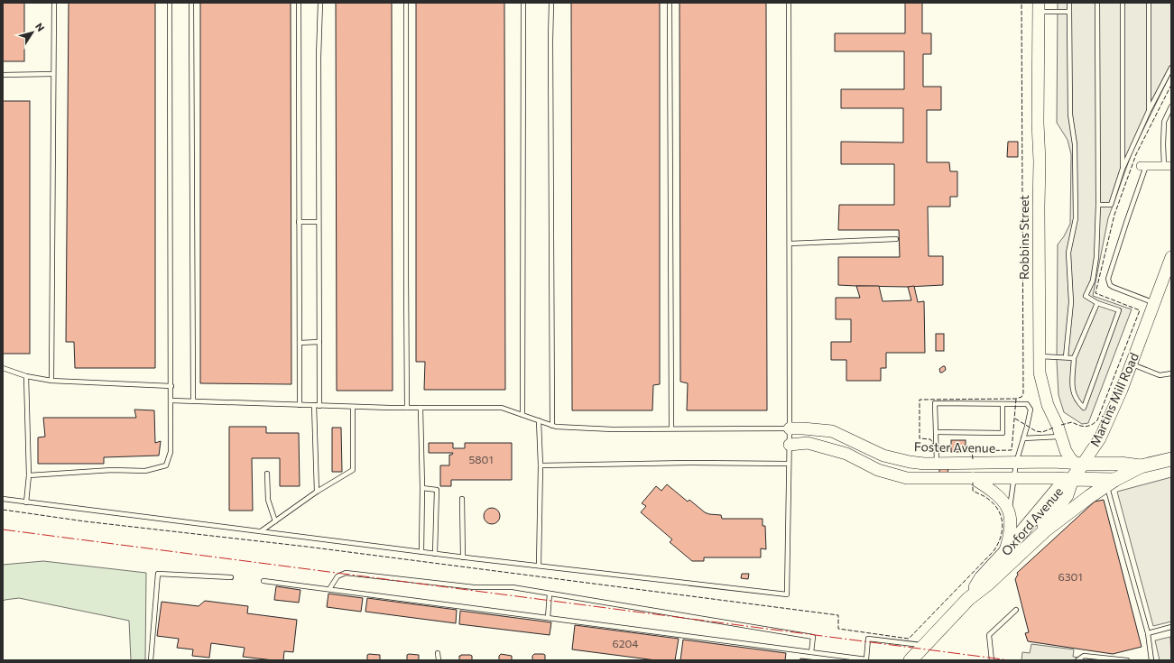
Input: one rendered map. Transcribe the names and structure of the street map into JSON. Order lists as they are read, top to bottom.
{
  "streets": {
    "main road": ["Martins Mill Road", "Oxford Avenue"],
    "street": ["Robbins Street", "Foster Avenue"]
  },
  "crossings": [
    ["Robbins Street", "Martins Mill Road"],
    ["Robbins Street", "Foster Avenue"],
    ["Robbins Street", "Oxford Avenue"],
    ["Martins Mill Road", "Foster Avenue"],
    ["Martins Mill Road", "Oxford Avenue"],
    ["Foster Avenue", "Oxford Avenue"]
  ],
  "house_numbers": ["5801", "6301", "6204"],
  "north": "top right"
}
